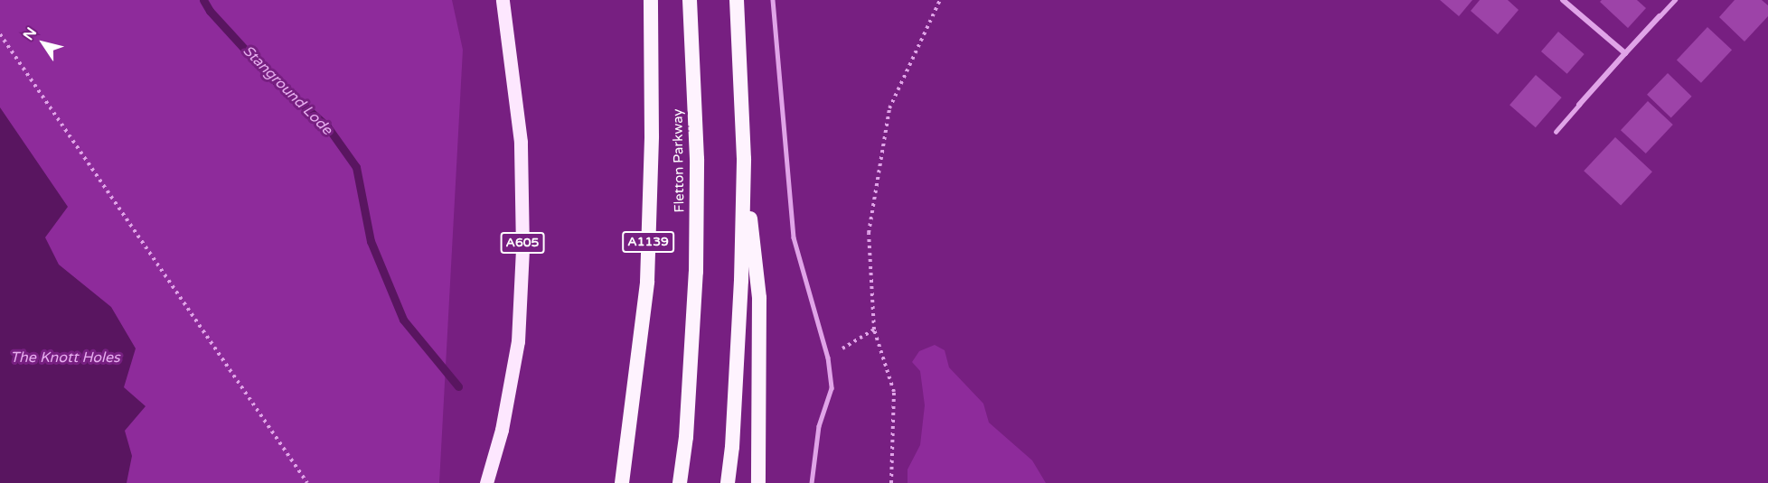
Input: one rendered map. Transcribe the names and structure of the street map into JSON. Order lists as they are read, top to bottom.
{
  "streets": {
    "highway": ["Fletton Parkway", "A1139"],
    "main road": ["A605"]
  },
  "water": ["Stanground Lode", "The Knott Holes"],
  "north": "top left"
}
